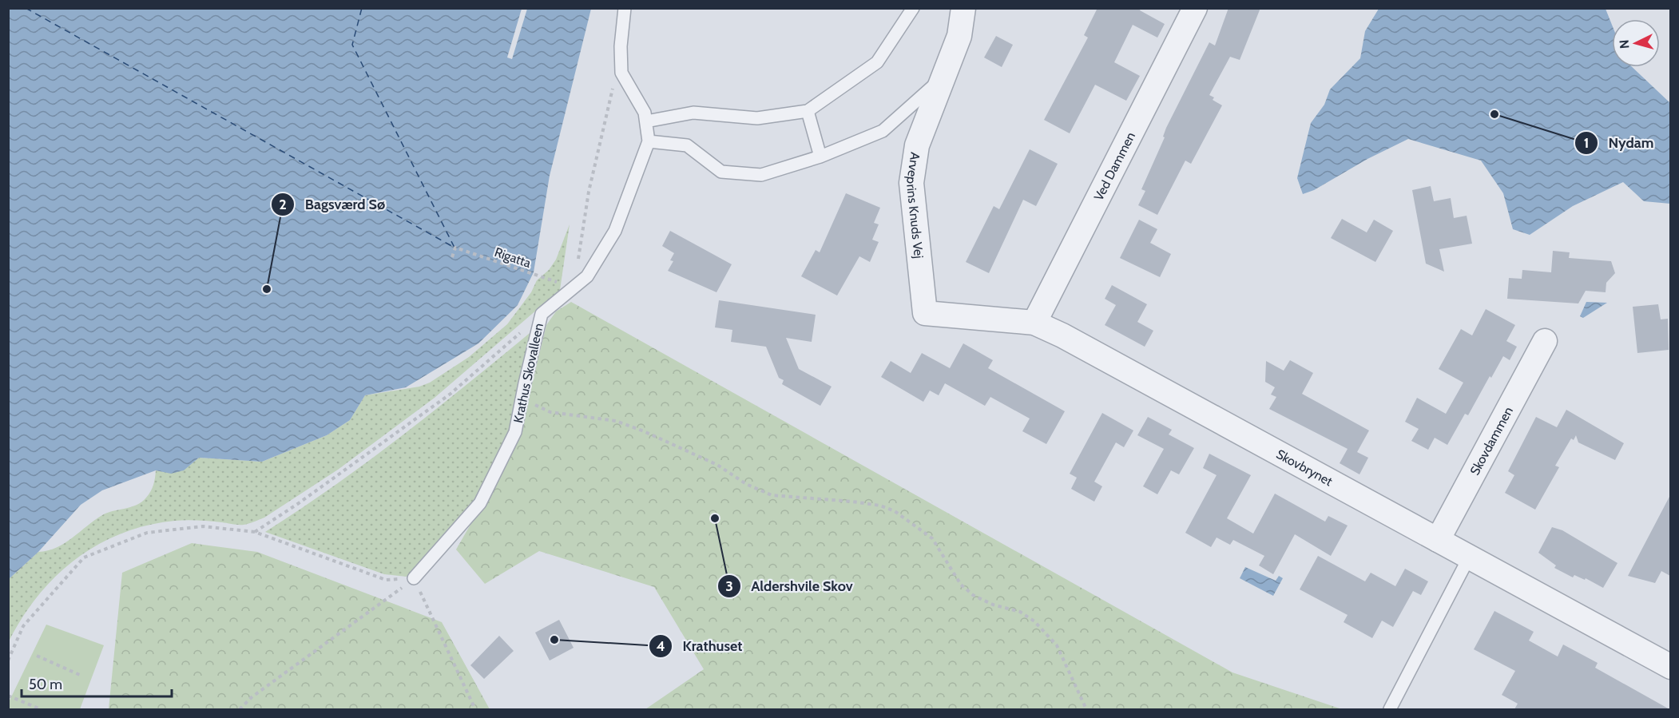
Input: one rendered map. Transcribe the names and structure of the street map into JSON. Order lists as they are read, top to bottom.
{
  "streets": {
    "street": [
      "Ved Dammen",
      "Arveprins Knuds Vej",
      "Skovdammen",
      "Skovbrynet"
    ],
    "lane": ["Krathus Skovalleen"],
    "path": ["Rigatta"]
  },
  "crossings": [
    ["Ved Dammen", "Skovbrynet"],
    ["Arveprins Knuds Vej", "Skovbrynet"],
    ["Rigatta", "Krathus Skovalleen"],
    ["Skovdammen", "Skovbrynet"]
  ],
  "places": [
    "Nydam",
    "Bagsværd Sø",
    "Aldershvile Skov",
    "Krathuset"
  ],
  "scale_bar": "50 m",
  "north": "left"
}
